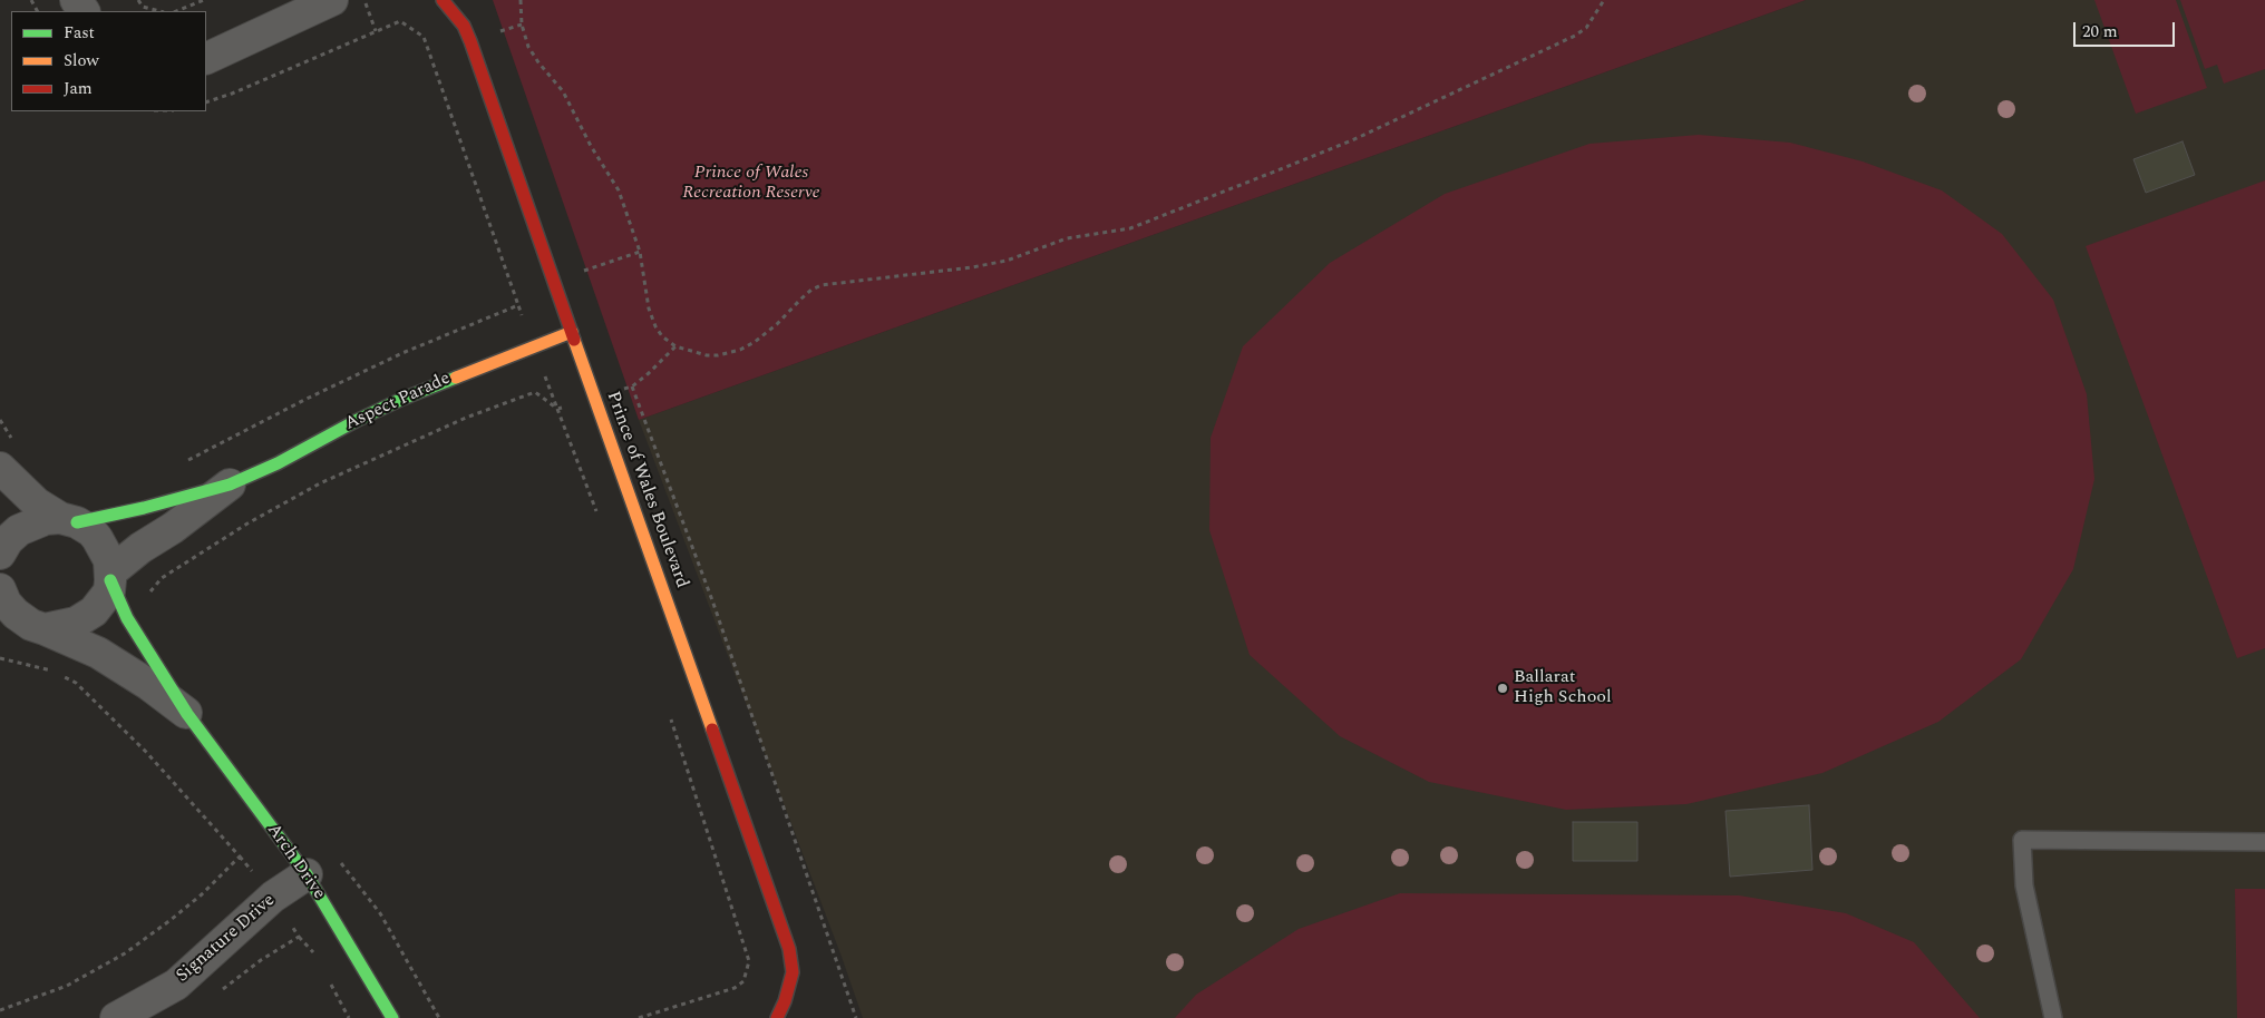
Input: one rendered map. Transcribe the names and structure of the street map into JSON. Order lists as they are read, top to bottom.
{
  "streets": {
    "street": [
      "Aspect Parade",
      "Prince of Wales Boulevard",
      "Arch Drive",
      "Signature Drive"
    ]
  },
  "crossings": [
    ["Aspect Parade", "Prince of Wales Boulevard"],
    ["Aspect Parade", "Arch Drive"],
    ["Arch Drive", "Signature Drive"]
  ],
  "parks": ["Prince of Wales Recreation Reserve"],
  "places": ["Ballarat High School"],
  "legend": ["Fast", "Slow", "Jam"],
  "scale_bar": "20 m"
}
